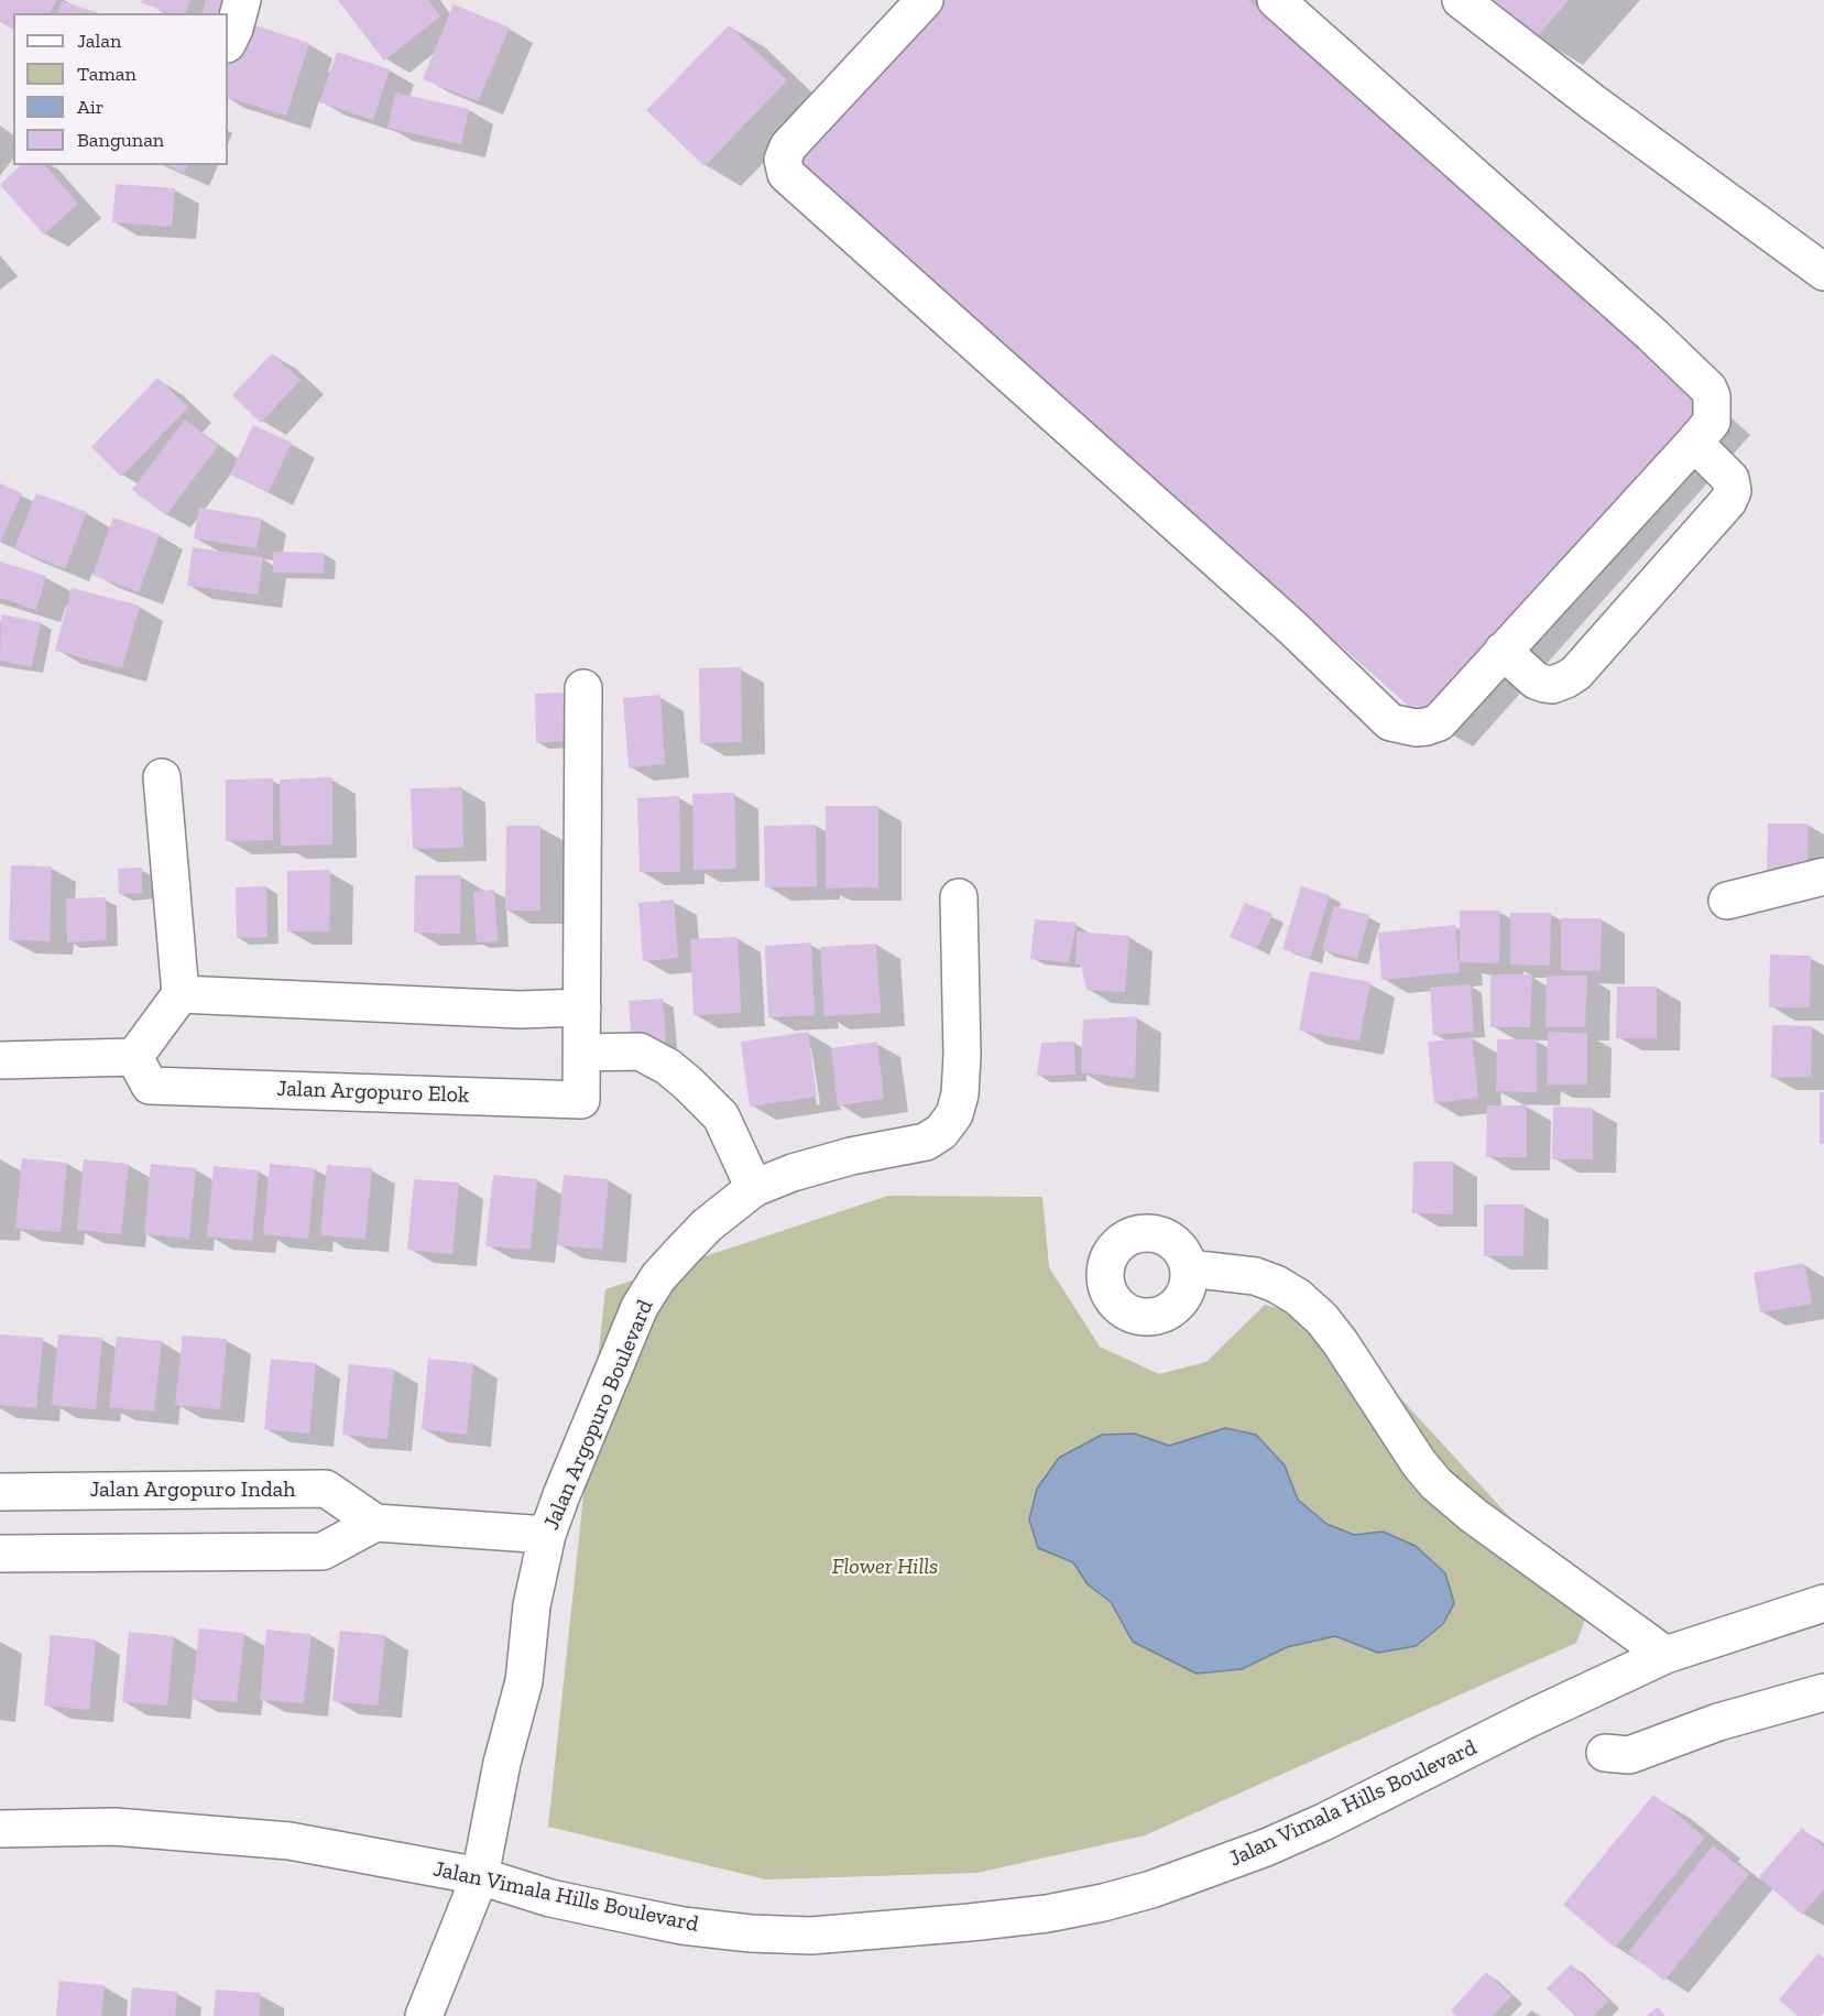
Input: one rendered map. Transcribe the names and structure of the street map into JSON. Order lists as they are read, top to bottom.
{
  "streets": {
    "street": [
      "Jalan Argopuro Elok",
      "Jalan Argopuro Boulevard",
      "Jalan Argopuro Indah",
      "Jalan Vimala Hills Boulevard"
    ]
  },
  "crossings": [
    ["Jalan Argopuro Boulevard", "Jalan Vimala Hills Boulevard"]
  ],
  "parks": ["Flower Hills"],
  "legend": [
    "Jalan",
    "Taman",
    "Air",
    "Bangunan"
  ]
}
